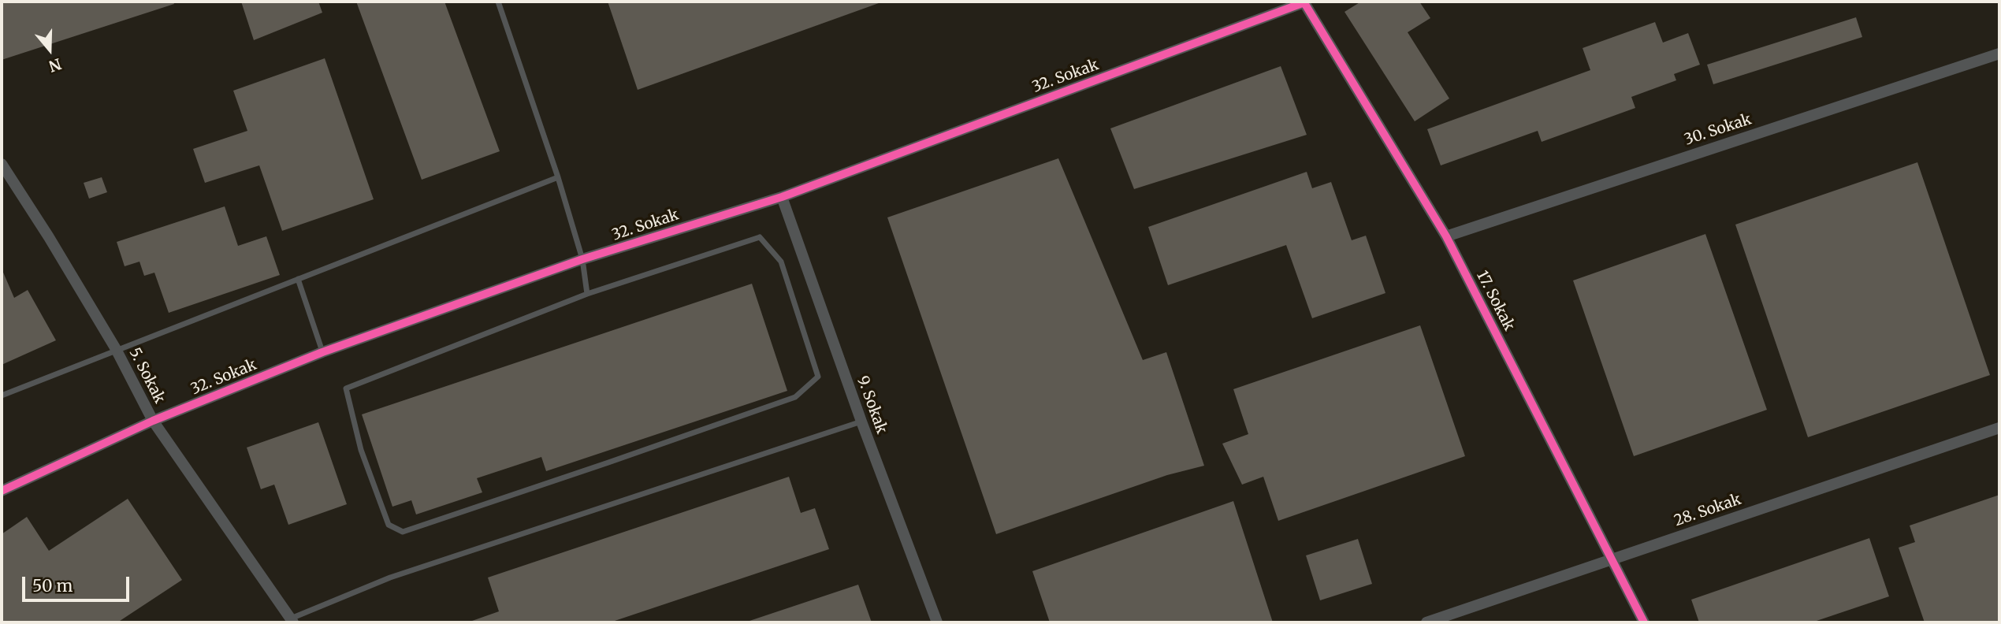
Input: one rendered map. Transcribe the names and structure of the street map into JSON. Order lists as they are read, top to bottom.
{
  "streets": {
    "street": [
      "32. Sokak",
      "30. Sokak",
      "17. Sokak",
      "5. Sokak",
      "9. Sokak",
      "28. Sokak"
    ]
  },
  "crossings": [
    ["32. Sokak", "17. Sokak"],
    ["32. Sokak", "5. Sokak"],
    ["32. Sokak", "9. Sokak"],
    ["30. Sokak", "17. Sokak"],
    ["17. Sokak", "28. Sokak"]
  ],
  "scale_bar": "50 m",
  "north": "bottom"
}
